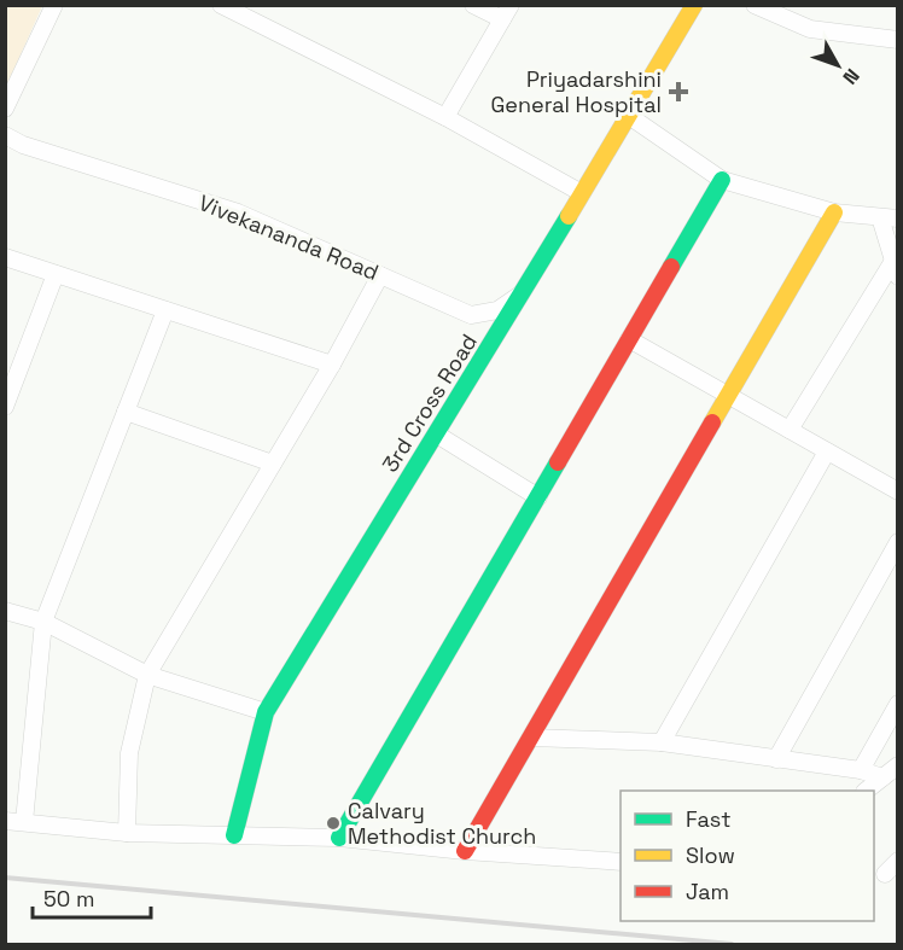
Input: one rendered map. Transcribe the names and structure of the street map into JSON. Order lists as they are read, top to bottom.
{
  "streets": {
    "street": ["Vivekananda Road", "3rd Cross Road"]
  },
  "crossings": [
    ["Vivekananda Road", "3rd Cross Road"]
  ],
  "places": {
    "health": ["Priyadarshini General Hospital"],
    "other": ["Calvary Methodist Church"]
  },
  "legend": ["Fast", "Slow", "Jam"],
  "scale_bar": "50 m",
  "north": "bottom right"
}
